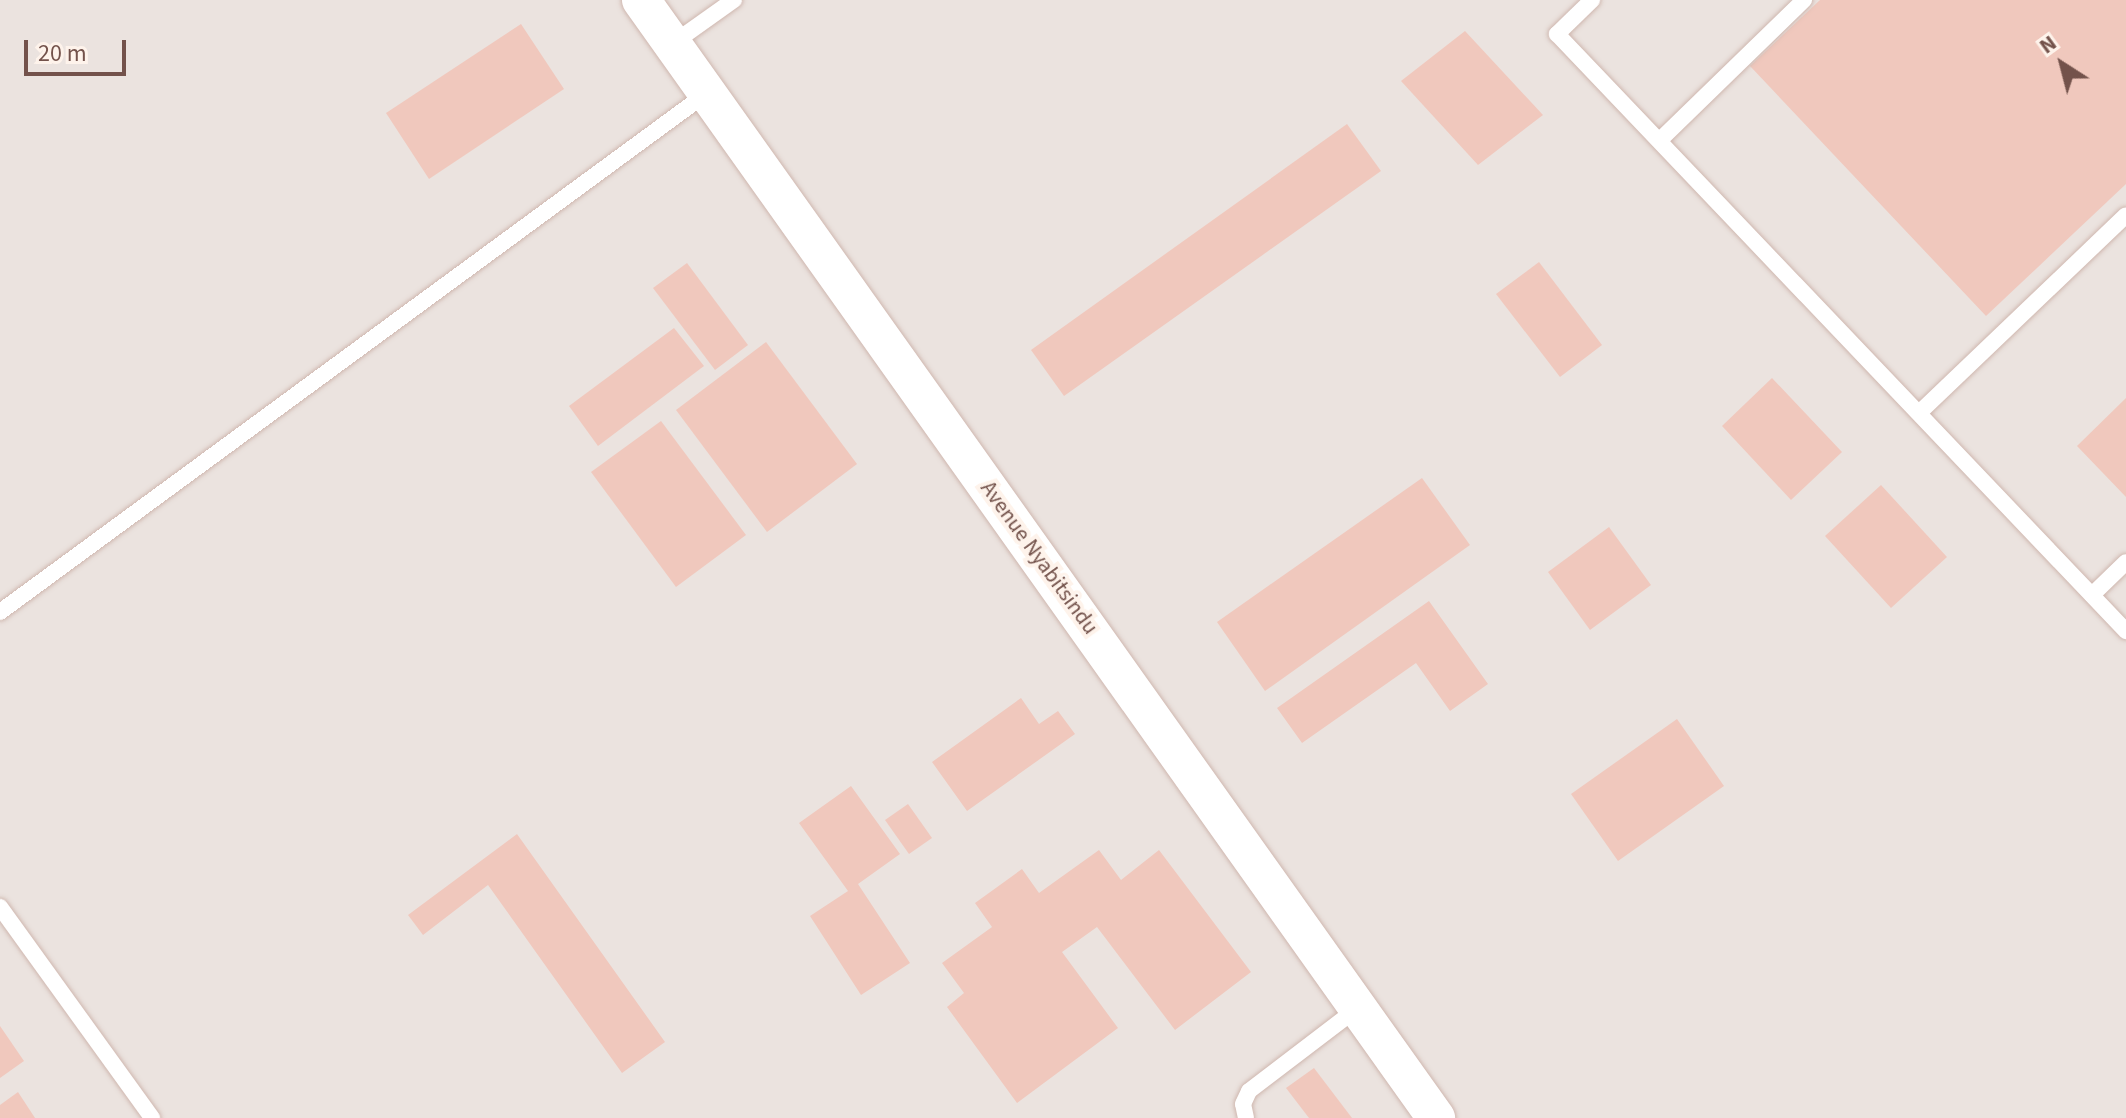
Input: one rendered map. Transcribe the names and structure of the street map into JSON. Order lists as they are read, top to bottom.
{
  "streets": {
    "street": ["Avenue Nyabitsindu"]
  },
  "scale_bar": "20 m",
  "north": "top left"
}
